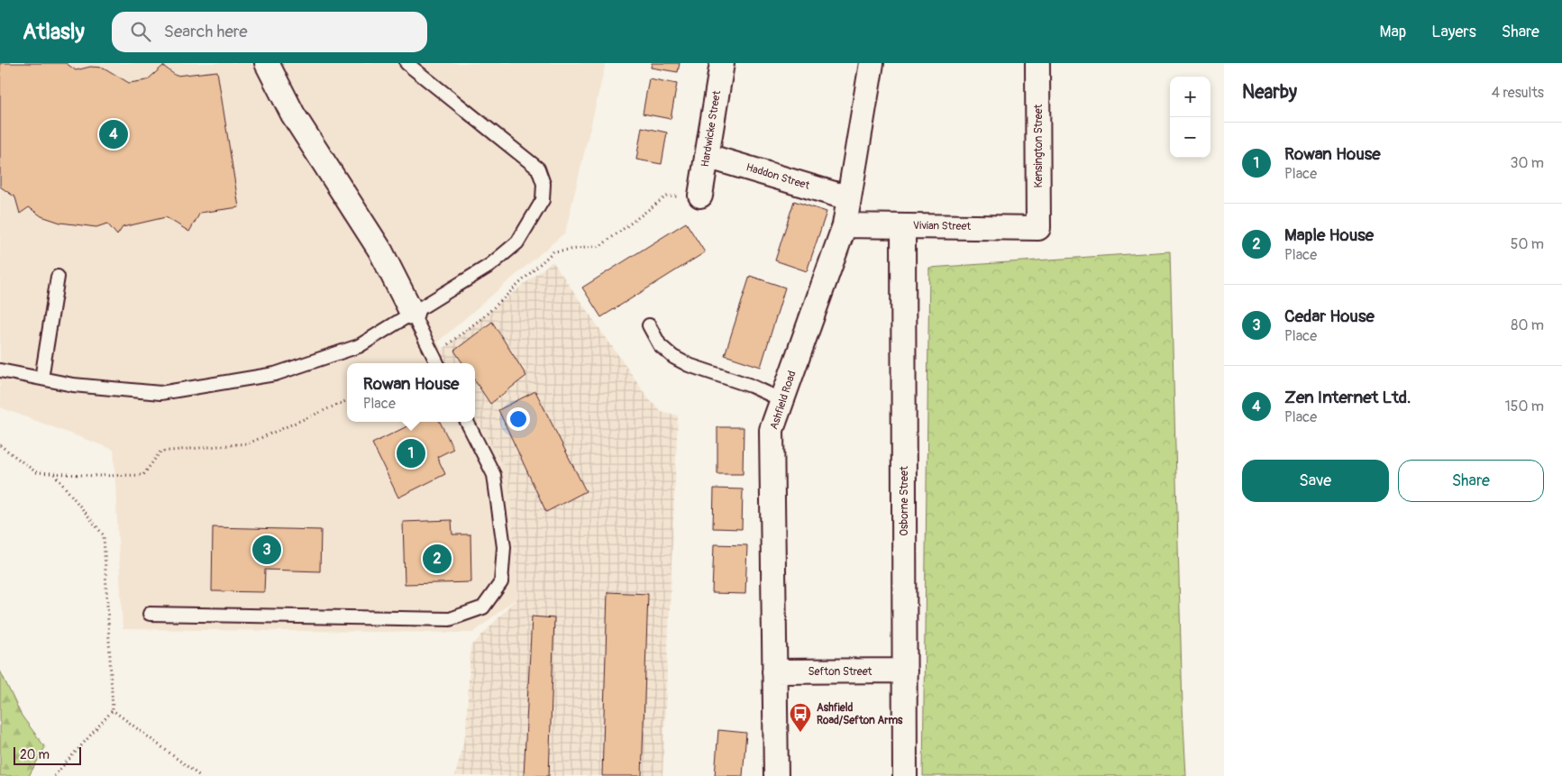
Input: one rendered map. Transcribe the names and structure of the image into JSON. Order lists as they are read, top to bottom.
{
  "streets": {
    "street": [
      "Hardwicke Street",
      "Kensington Street",
      "Haddon Street",
      "Vivian Street",
      "Ashfield Road",
      "Osborne Street",
      "Sefton Street"
    ]
  },
  "crossings": [
    ["Hardwicke Street", "Haddon Street"],
    ["Kensington Street", "Vivian Street"],
    ["Haddon Street", "Ashfield Road"],
    ["Vivian Street", "Ashfield Road"],
    ["Vivian Street", "Osborne Street"],
    ["Ashfield Road", "Sefton Street"],
    ["Osborne Street", "Sefton Street"]
  ],
  "places": {
    "bus stop": ["Ashfield Road/Sefton Arms"]
  },
  "scale_bar": "20 m",
  "page": {
    "header": "Atlasly",
    "search": "Search here",
    "nav": ["Map", "Layers", "Share"],
    "heading": ["Nearby", "4 results"],
    "map_buttons": ["+", "−"],
    "pins": [
      "4",
      "1",
      "3",
      "2"
    ],
    "list": [
      {
        "mark": "1",
        "name": "Rowan House",
        "note": "Place",
        "value": "30 m"
      },
      {
        "mark": "2",
        "name": "Maple House",
        "note": "Place",
        "value": "50 m"
      },
      {
        "mark": "3",
        "name": "Cedar House",
        "note": "Place",
        "value": "80 m"
      },
      {
        "mark": "4",
        "name": "Zen Internet Ltd.",
        "note": "Place",
        "value": "150 m"
      }
    ],
    "popup": ["Rowan House", "Place"],
    "buttons": ["Save", "Share"],
    "scale": "20 m"
  }
}
